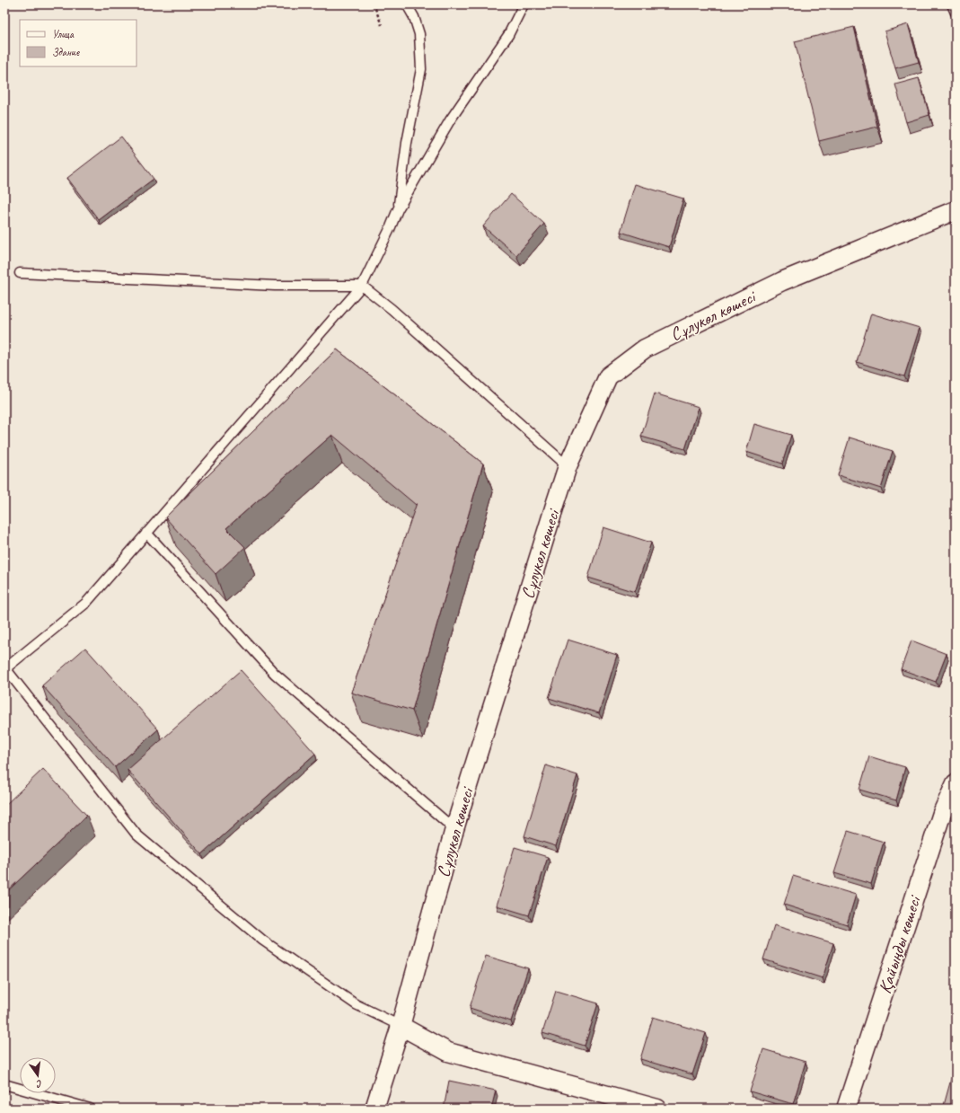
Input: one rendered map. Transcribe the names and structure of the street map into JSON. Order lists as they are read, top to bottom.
{
  "streets": {
    "street": ["Сұлукөл көшесі", "Қайыңды көшесі"]
  },
  "legend": ["Улица", "Здание"],
  "north": "bottom"
}
